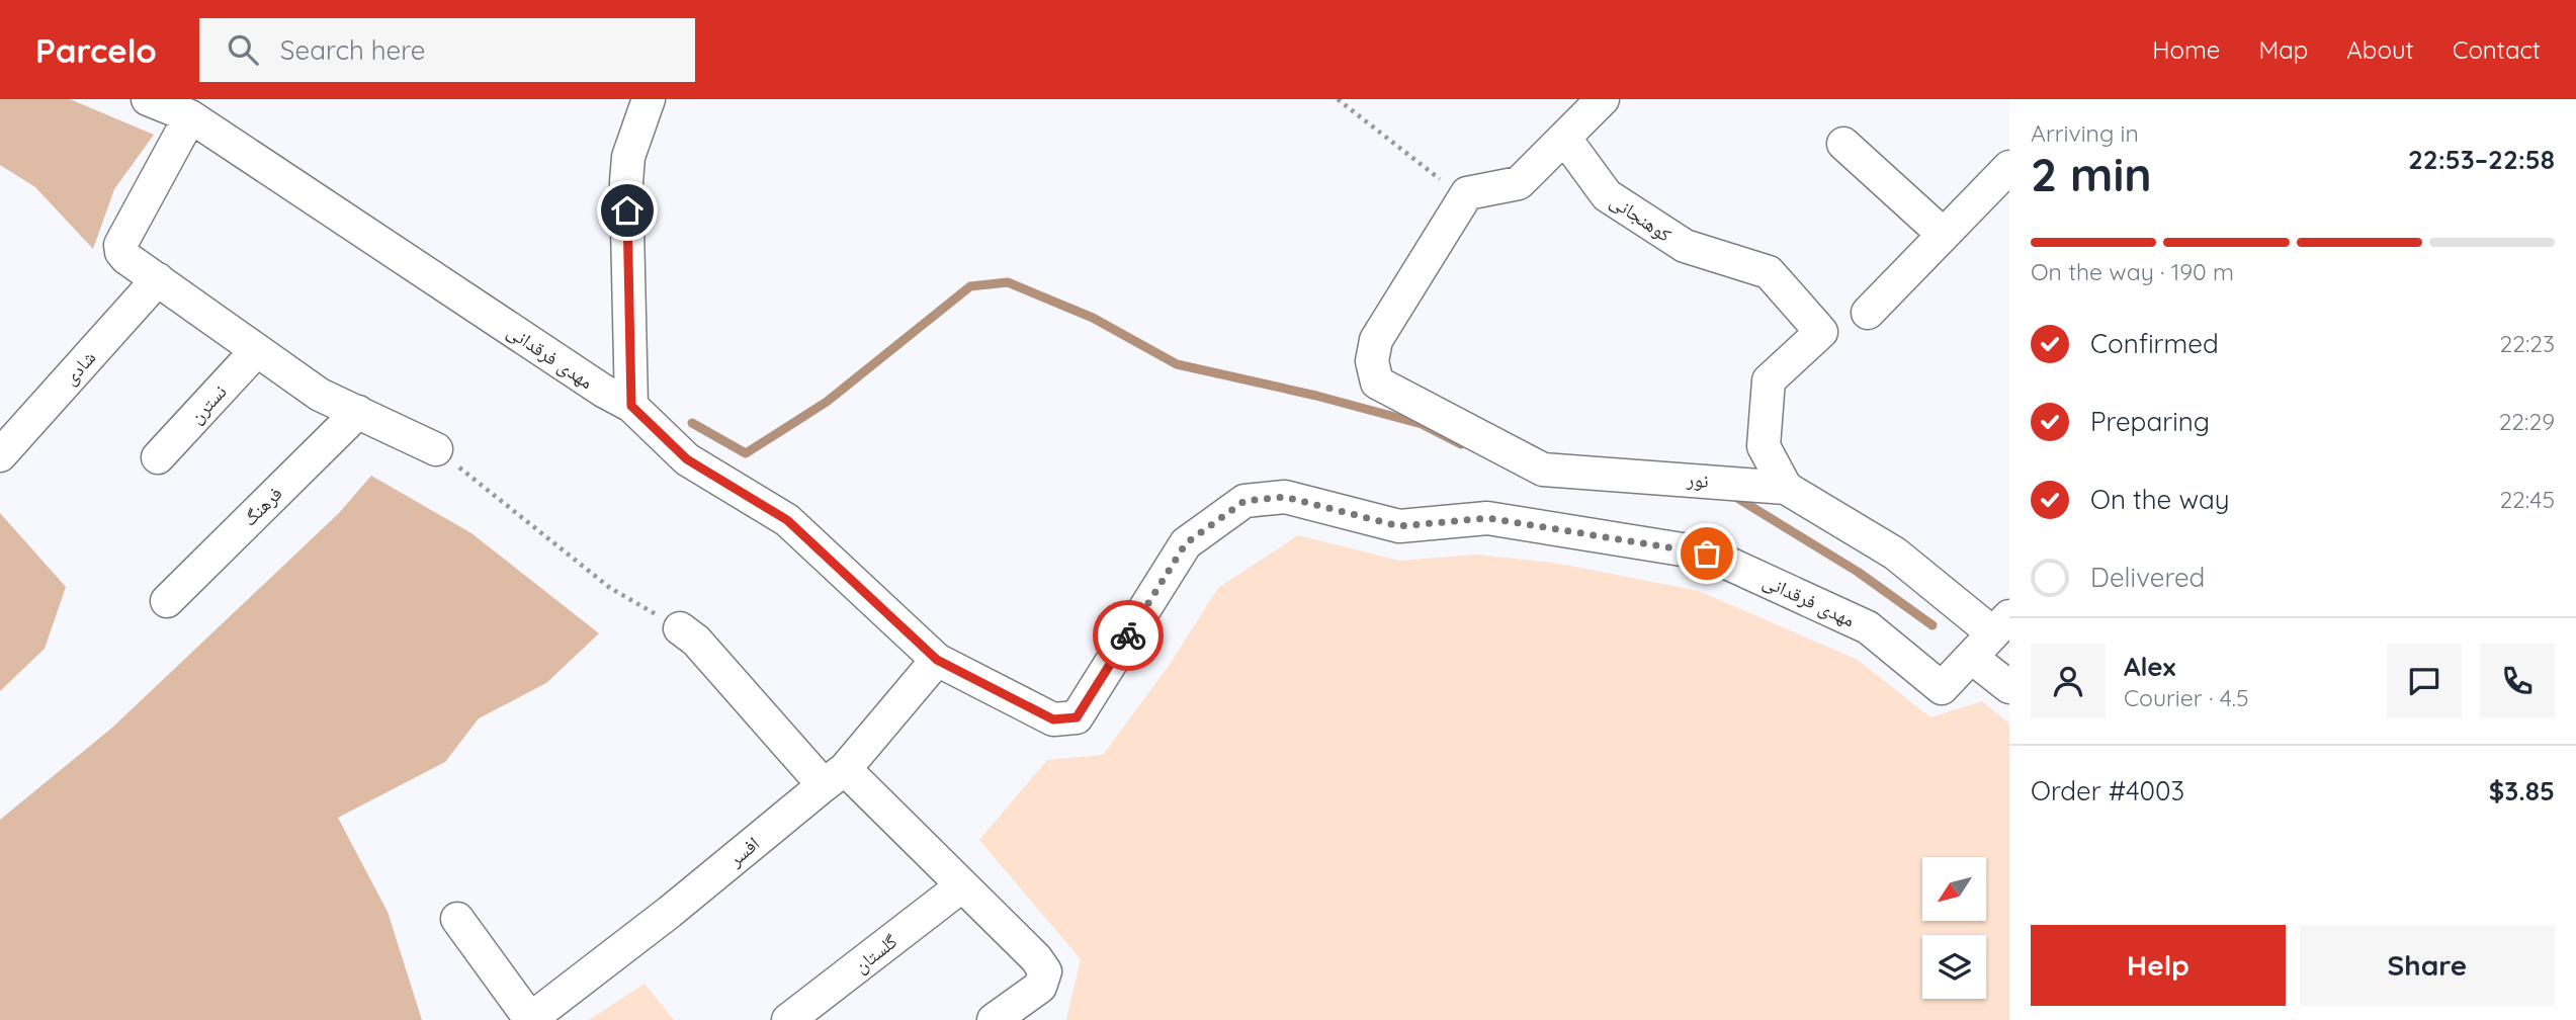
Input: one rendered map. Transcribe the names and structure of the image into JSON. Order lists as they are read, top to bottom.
{
  "streets": {
    "street": [
      "کوهنجانی",
      "مهدی فرقدانی",
      "شادی",
      "نسترن",
      "نور",
      "فرهنگ",
      "افسر",
      "گلستان"
    ]
  },
  "crossings": [
    ["کوهنجانی", "نور"],
    ["مهدی فرقدانی", "افسر"]
  ],
  "north": "bottom left",
  "page": {
    "header": "Parcelo",
    "search": "Search here",
    "nav": [
      "Home",
      "Map",
      "About",
      "Contact"
    ],
    "heading": ["2 min", "Arriving in", "22:53–22:58"],
    "panel": [
      "Alex",
      "Courier · 4.5",
      "Order #4003",
      "$3.85"
    ],
    "bar": "On the way · 190 m",
    "list": [
      ["Confirmed", "22:23"],
      ["Preparing", "22:29"],
      ["On the way", "22:45"],
      "Delivered"
    ],
    "buttons": ["Help", "Share"]
  }
}
